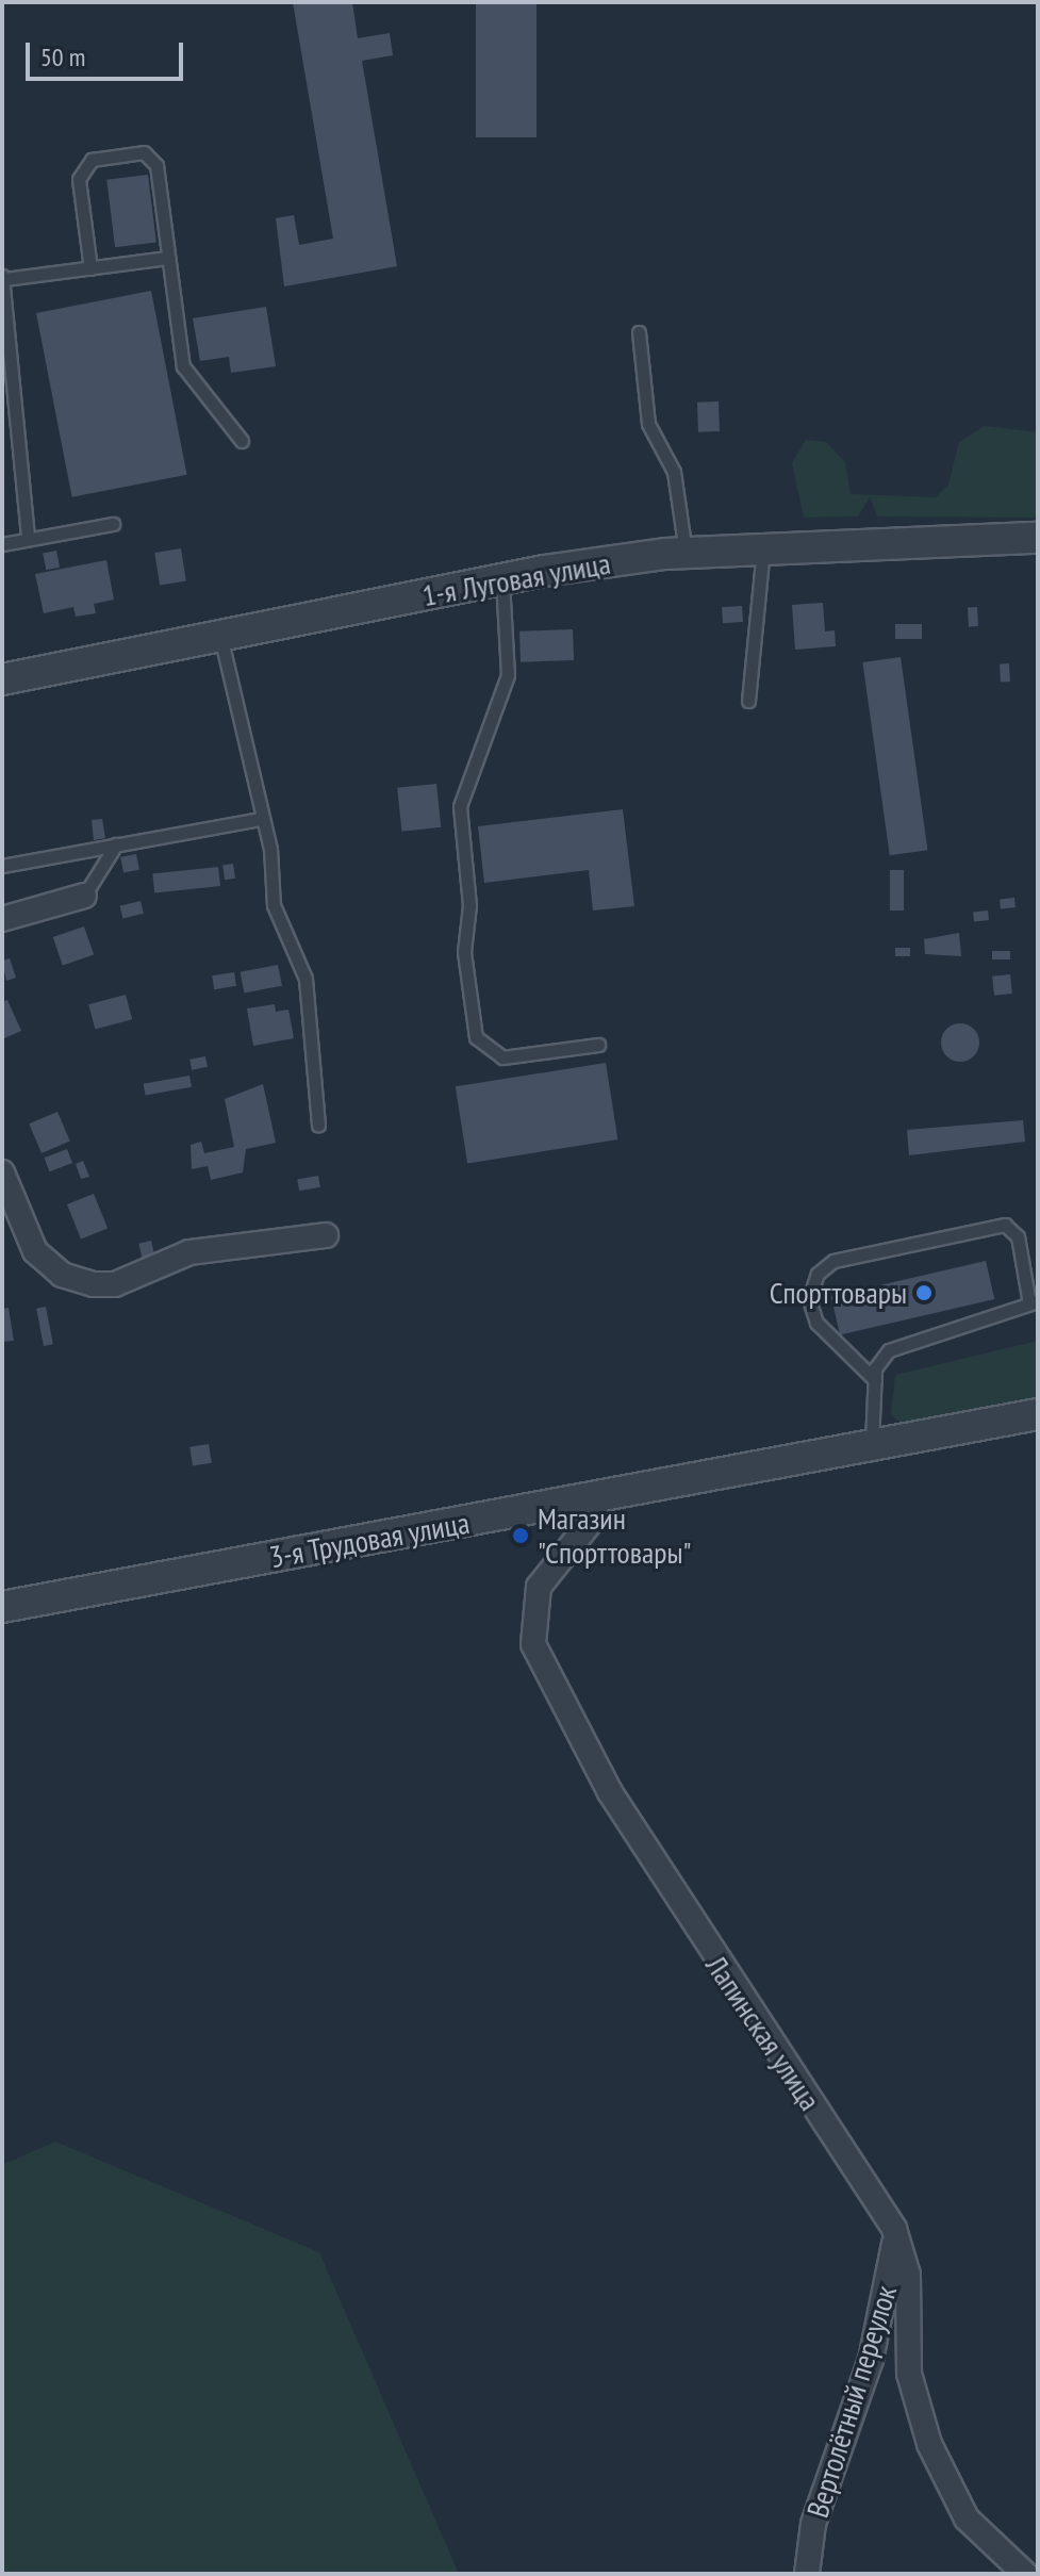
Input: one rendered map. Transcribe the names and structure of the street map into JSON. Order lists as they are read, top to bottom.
{
  "streets": {
    "street": [
      "1-я Луговая улица",
      "3-я Трудовая улица",
      "Лапинская улица",
      "Вертолётный переулок"
    ]
  },
  "crossings": [
    ["3-я Трудовая улица", "Лапинская улица"],
    ["Лапинская улица", "Вертолётный переулок"]
  ],
  "places": ["Спорттовары", "Магазин \"Спорттовары\""],
  "scale_bar": "50 m"
}
